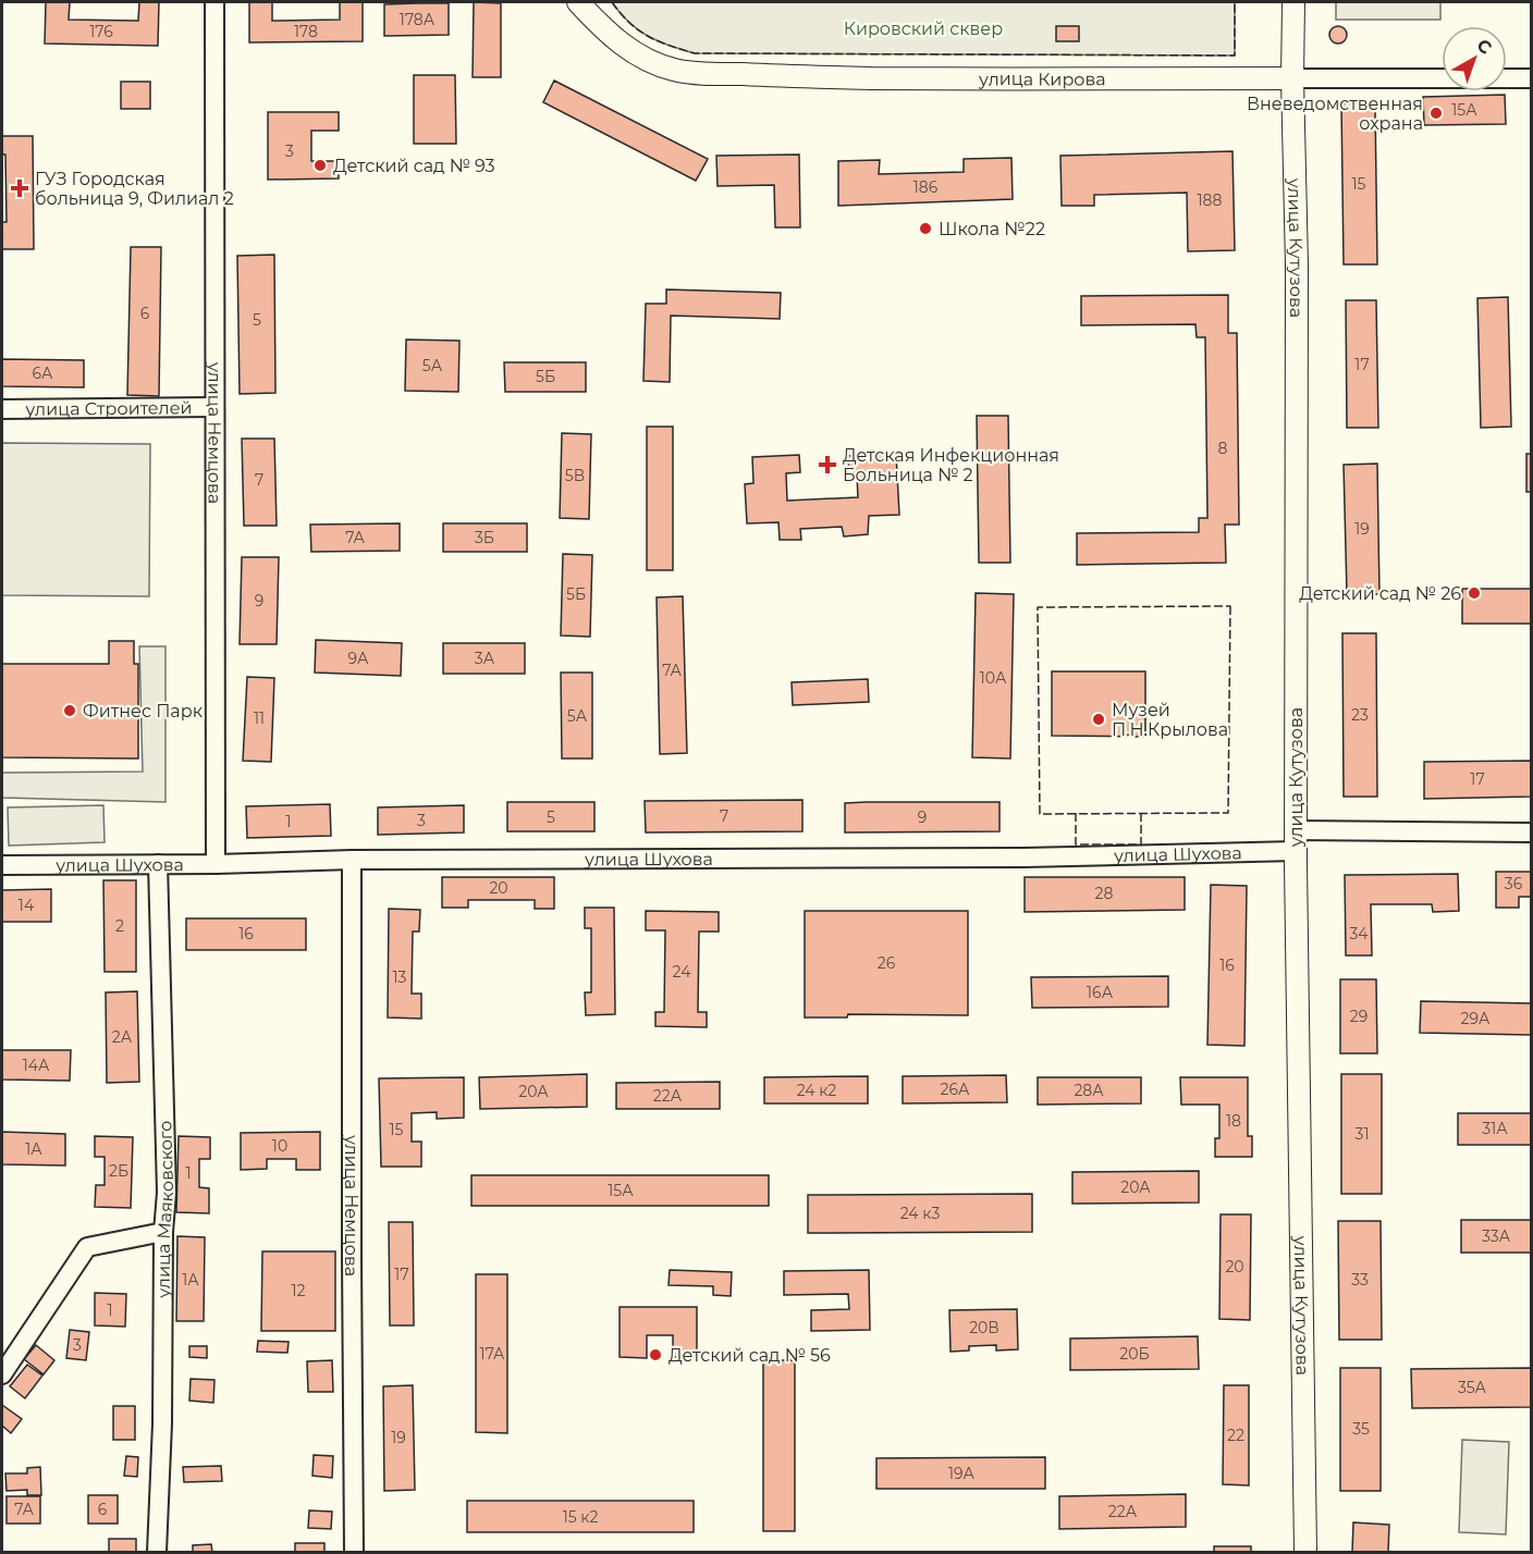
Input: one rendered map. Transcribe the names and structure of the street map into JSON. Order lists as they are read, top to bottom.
{
  "streets": {
    "main road": ["улица Кирова", "улица Кутузова"],
    "street": [
      "улица Строителей",
      "улица Немцова",
      "улица Шухова",
      "улица Маяковского"
    ]
  },
  "crossings": [
    ["улица Кирова", "улица Кутузова"],
    ["улица Кутузова", "улица Шухова"],
    ["улица Строителей", "улица Немцова"],
    ["улица Немцова", "улица Шухова"],
    ["улица Шухова", "улица Маяковского"]
  ],
  "parks": ["Кировский сквер"],
  "places": {
    "other": [
      "Вневедомственная охрана",
      "Детский сад № 93",
      "Школа №22",
      "Детский сад № 26",
      "Фитнес Парк",
      "Музей П.Н.Крылова",
      "Детский сад № 56"
    ],
    "health": ["ГУЗ Городская больница 9, Филиал 2", "Детская Инфекционная Больница № 2"]
  },
  "house_numbers": [
    "178А",
    "176",
    "178",
    "15А",
    "3",
    "15",
    "186",
    "188",
    "6",
    "5",
    "17",
    "5А",
    "6А",
    "5Б",
    "8",
    "5В",
    "7",
    "19",
    "7А",
    "3Б",
    "5Б",
    "9",
    "9А",
    "3А",
    "7А",
    "10А",
    "23",
    "5А",
    "11",
    "17",
    "7",
    "5",
    "9",
    "3",
    "1",
    "36",
    "20",
    "28",
    "14",
    "2",
    "16",
    "34",
    "26",
    "16",
    "24",
    "13",
    "16А",
    "29",
    "29А",
    "2А",
    "14А",
    "26А",
    "24 к2",
    "28А",
    "20А",
    "22А",
    "18",
    "31А",
    "15",
    "31",
    "10",
    "1А",
    "2Б",
    "1",
    "20А",
    "15А",
    "24 к3",
    "33А",
    "20",
    "17",
    "1А",
    "33",
    "12",
    "1",
    "20В",
    "3",
    "17А",
    "20Б",
    "35А",
    "35",
    "22",
    "19",
    "19А",
    "7А",
    "6",
    "22А",
    "15 к2"
  ],
  "north": "top right"
}
